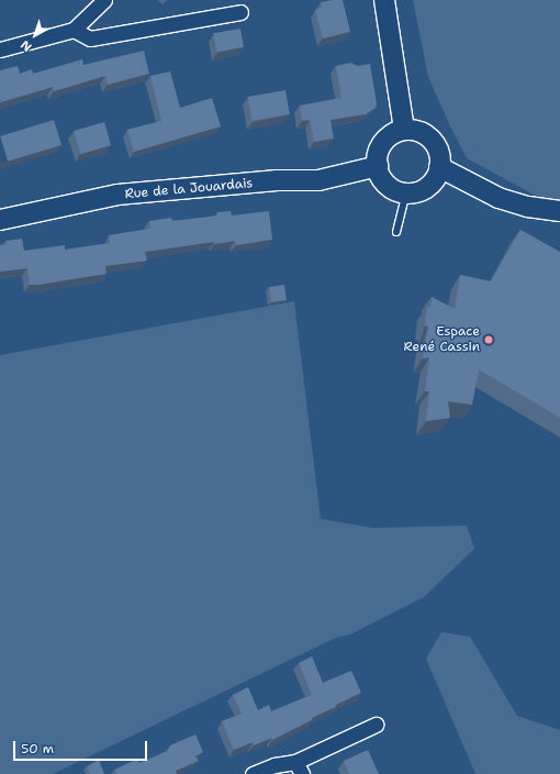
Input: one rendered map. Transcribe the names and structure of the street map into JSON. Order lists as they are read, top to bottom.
{
  "streets": {
    "main road": ["Rue de la Jouardais"]
  },
  "places": ["Espace René Cassin"],
  "scale_bar": "50 m",
  "north": "bottom left"
}
